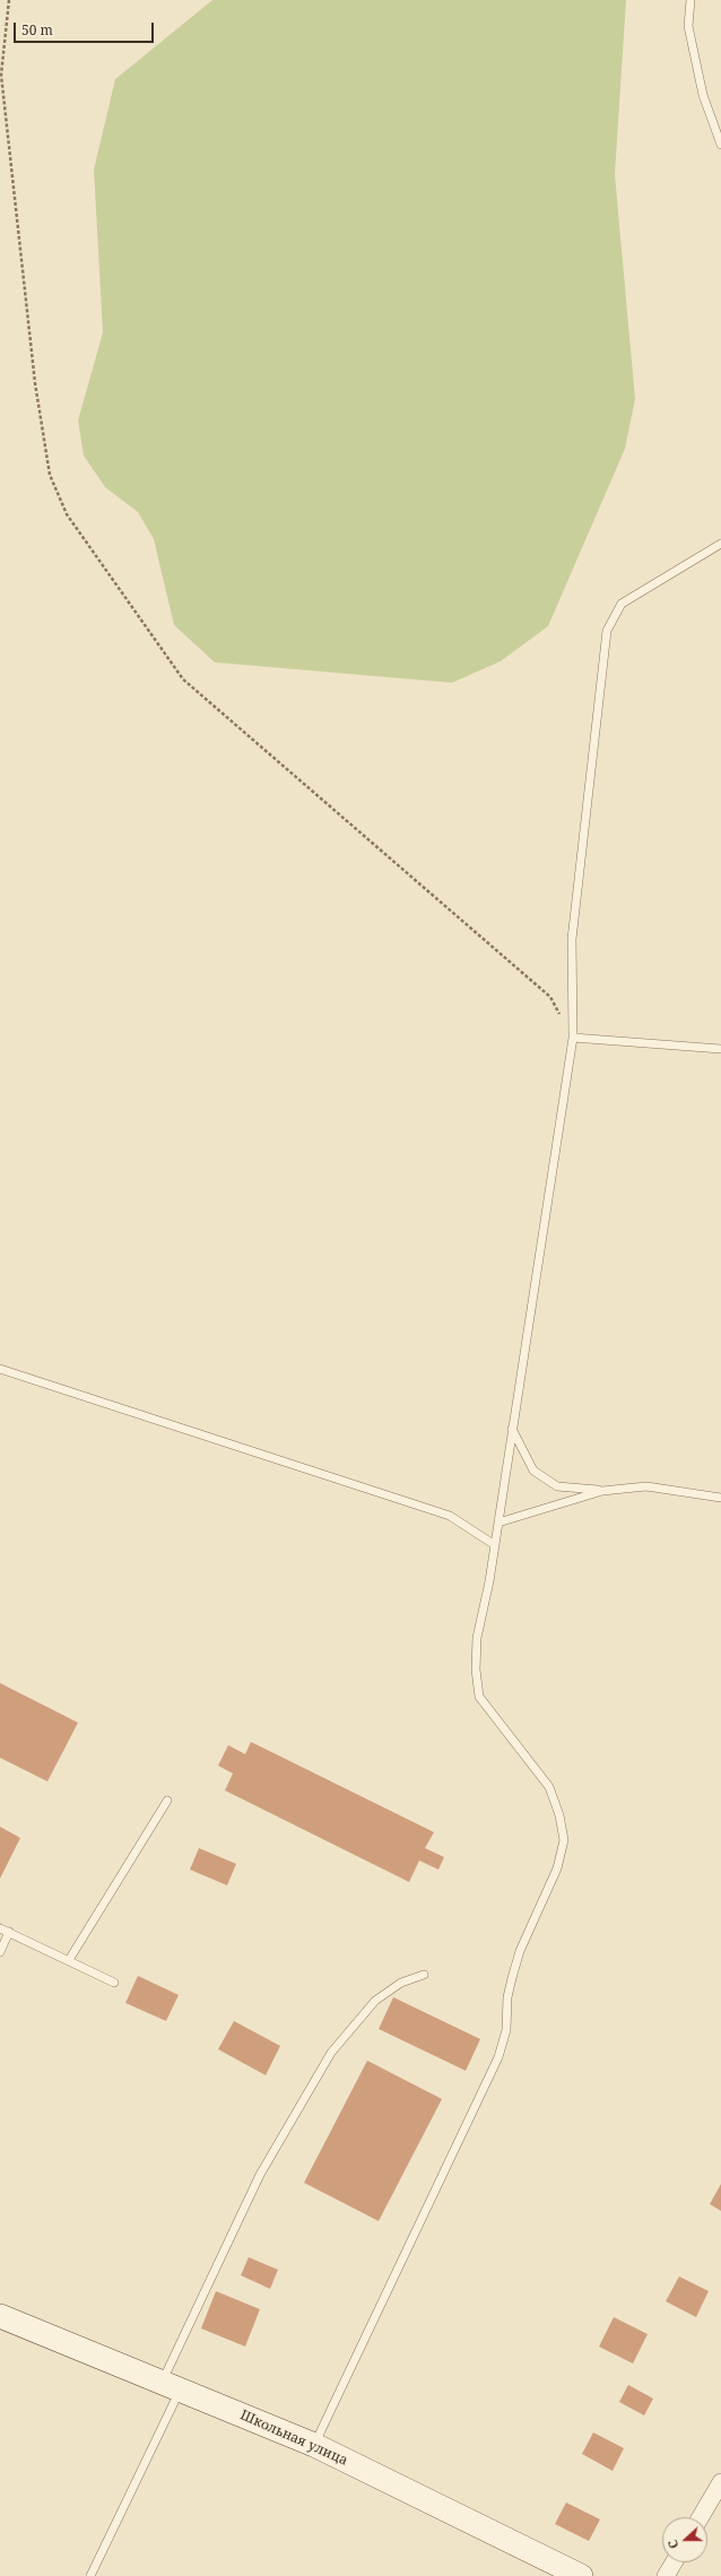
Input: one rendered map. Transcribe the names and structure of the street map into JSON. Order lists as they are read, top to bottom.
{
  "streets": {
    "street": ["Школьная улица"]
  },
  "scale_bar": "50 m",
  "north": "left"
}
